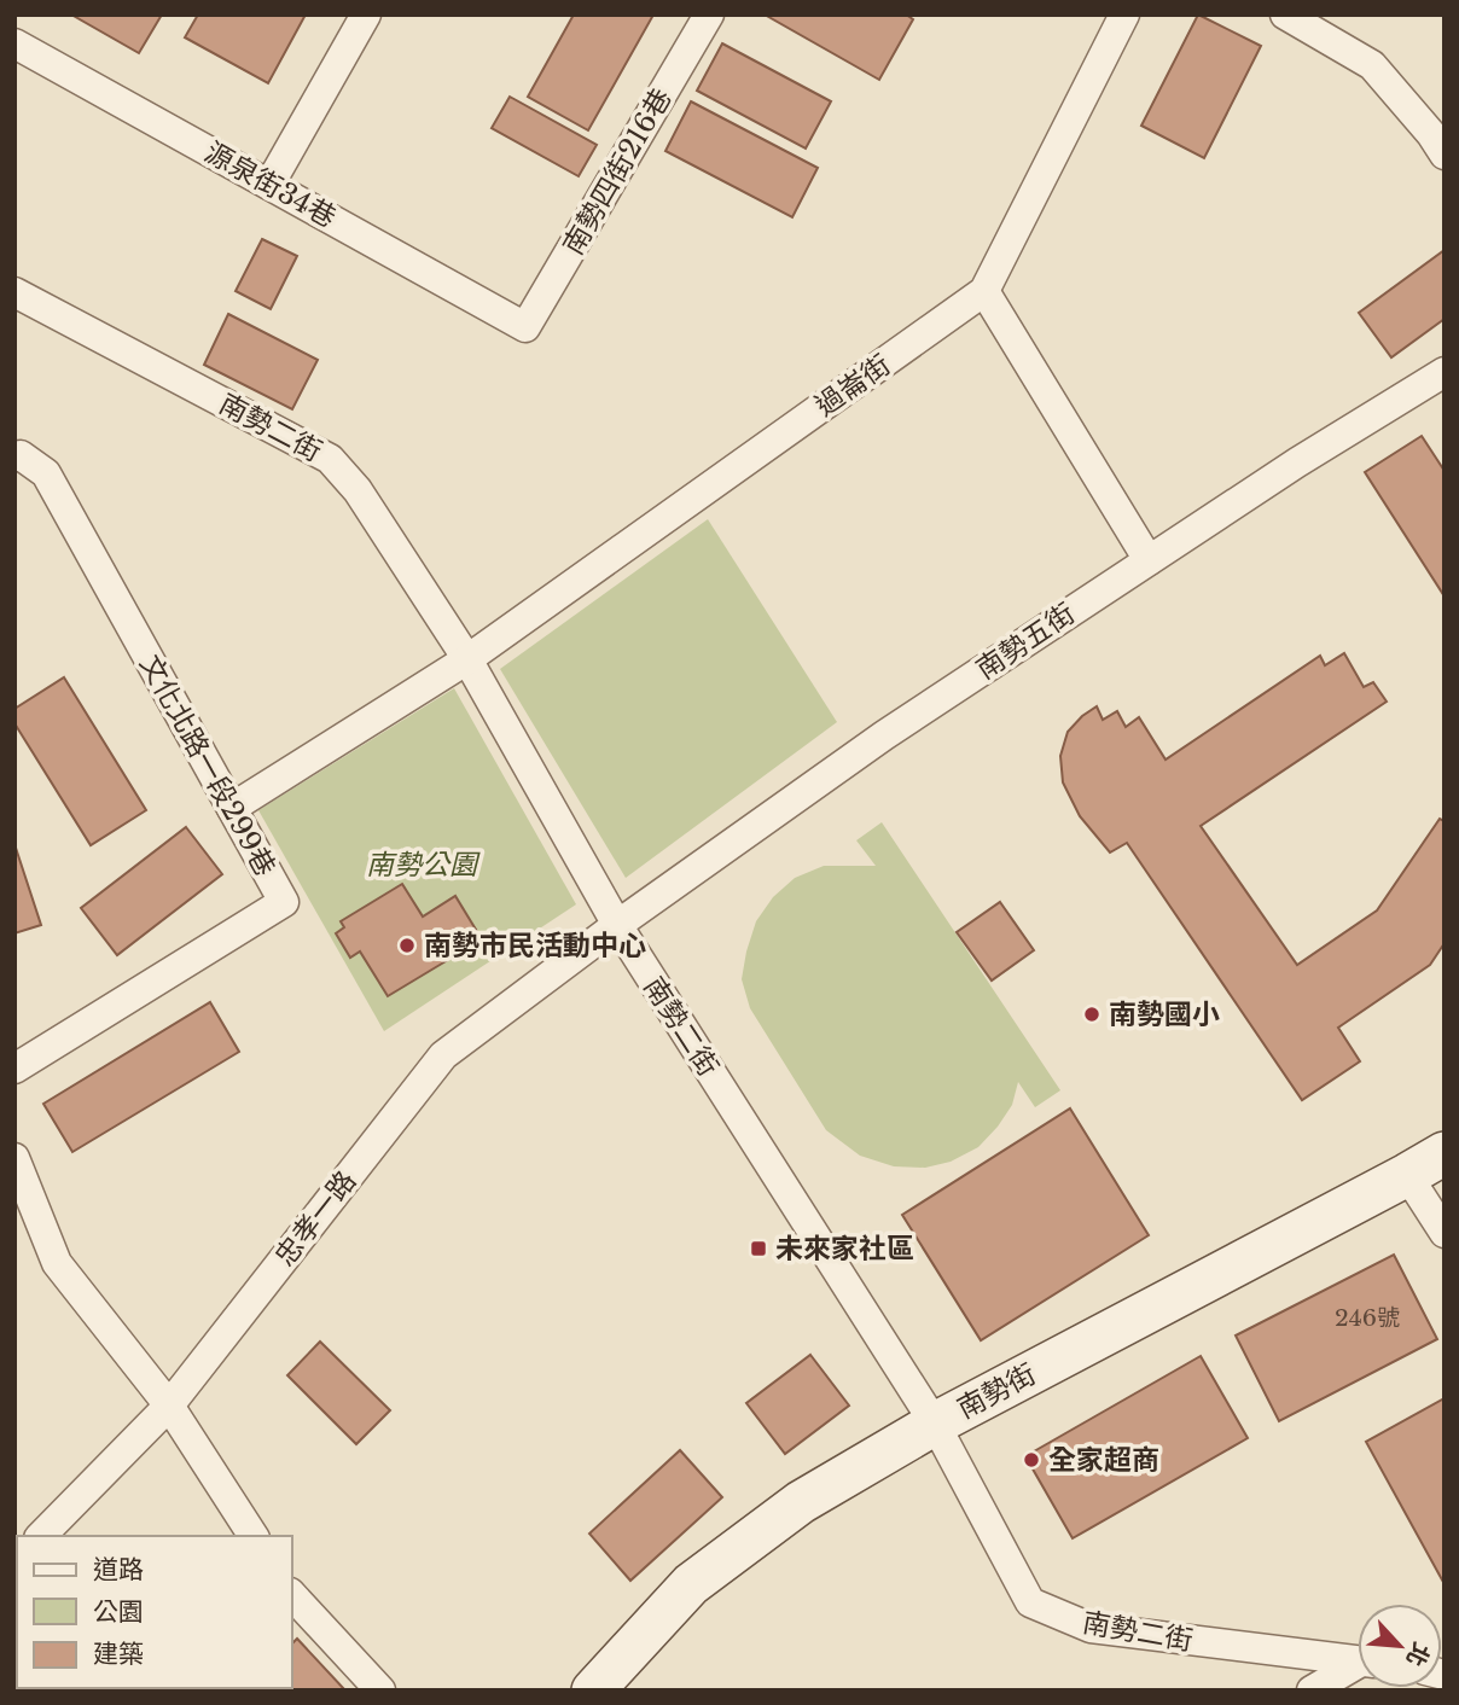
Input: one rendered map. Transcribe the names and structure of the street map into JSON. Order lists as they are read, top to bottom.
{
  "streets": {
    "main road": ["南勢街"],
    "street": [
      "南勢四街216巷",
      "源泉街34巷",
      "過崙街",
      "南勢二街",
      "南勢五街",
      "文化北路一段299巷",
      "忠孝一路"
    ]
  },
  "crossings": [
    ["南勢四街216巷", "源泉街34巷"],
    ["過崙街", "南勢二街"],
    ["過崙街", "文化北路一段299巷"],
    ["南勢二街", "南勢五街"],
    ["南勢二街", "忠孝一路"],
    ["南勢二街", "南勢街"],
    ["南勢五街", "忠孝一路"]
  ],
  "parks": ["南勢公園"],
  "places": {
    "other": ["南勢市民活動中心", "南勢國小", "全家超商"],
    "transit": ["未來家社區"]
  },
  "house_numbers": ["246號"],
  "legend": ["道路", "公園", "建築"],
  "north": "bottom right"
}
